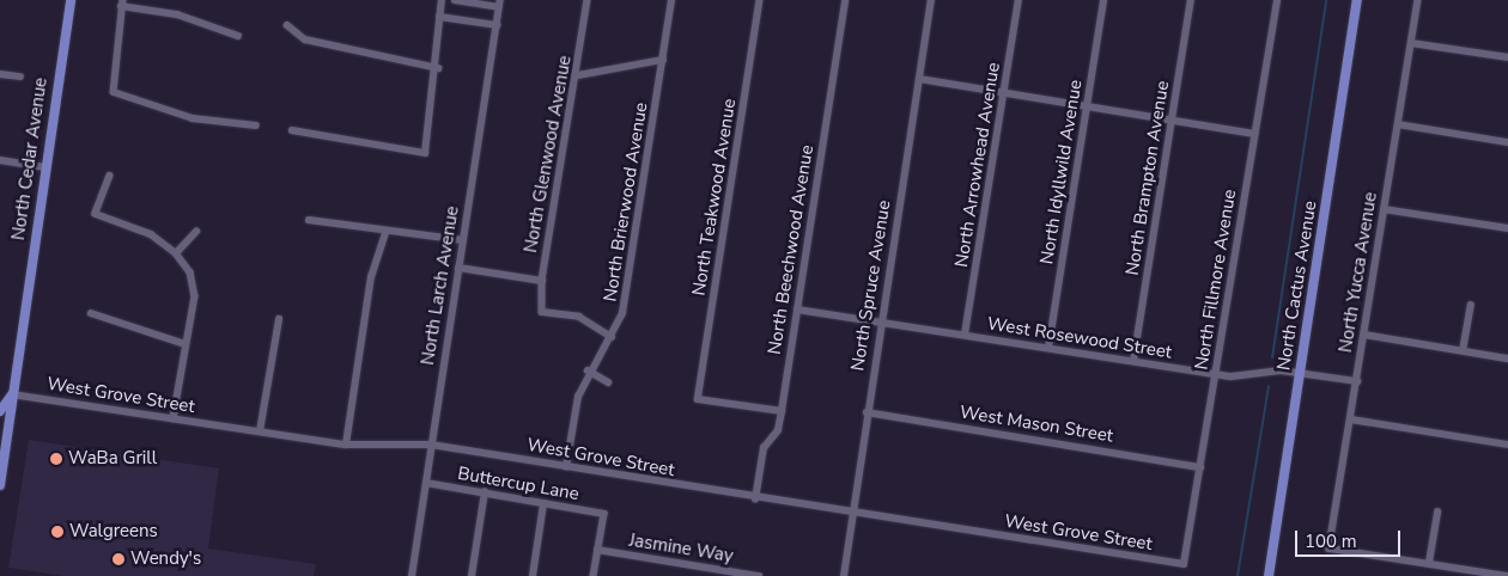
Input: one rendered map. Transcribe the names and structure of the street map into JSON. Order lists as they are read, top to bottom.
{
  "streets": {
    "main road": ["North Cedar Avenue", "North Cactus Avenue"],
    "street": [
      "North Glenwood Avenue",
      "North Arrowhead Avenue",
      "North Idyllwild Avenue",
      "North Brampton Avenue",
      "North Teakwood Avenue",
      "North Brierwood Avenue",
      "North Beechwood Avenue",
      "North Yucca Avenue",
      "North Fillmore Avenue",
      "North Larch Avenue",
      "North Spruce Avenue",
      "West Rosewood Street",
      "West Grove Street",
      "West Mason Street",
      "Buttercup Lane",
      "Jasmine Way"
    ]
  },
  "crossings": [
    ["North Glenwood Avenue", "North Brierwood Avenue"],
    ["North Cedar Avenue", "West Grove Street"],
    ["North Arrowhead Avenue", "West Rosewood Street"],
    ["North Idyllwild Avenue", "West Rosewood Street"],
    ["North Brampton Avenue", "West Rosewood Street"],
    ["North Teakwood Avenue", "North Beechwood Avenue"],
    ["North Brierwood Avenue", "West Grove Street"],
    ["North Beechwood Avenue", "West Rosewood Street"],
    ["North Beechwood Avenue", "West Grove Street"],
    ["North Yucca Avenue", "West Rosewood Street"],
    ["North Fillmore Avenue", "West Rosewood Street"],
    ["North Fillmore Avenue", "West Grove Street"],
    ["North Fillmore Avenue", "West Mason Street"],
    ["North Larch Avenue", "West Grove Street"],
    ["North Larch Avenue", "Buttercup Lane"],
    ["North Spruce Avenue", "West Rosewood Street"],
    ["North Spruce Avenue", "West Grove Street"],
    ["North Spruce Avenue", "West Mason Street"],
    ["North Cactus Avenue", "West Rosewood Street"],
    ["Buttercup Lane", "Jasmine Way"]
  ],
  "places": ["WaBa Grill", "Walgreens", "Wendy's"],
  "scale_bar": "100 m"
}
